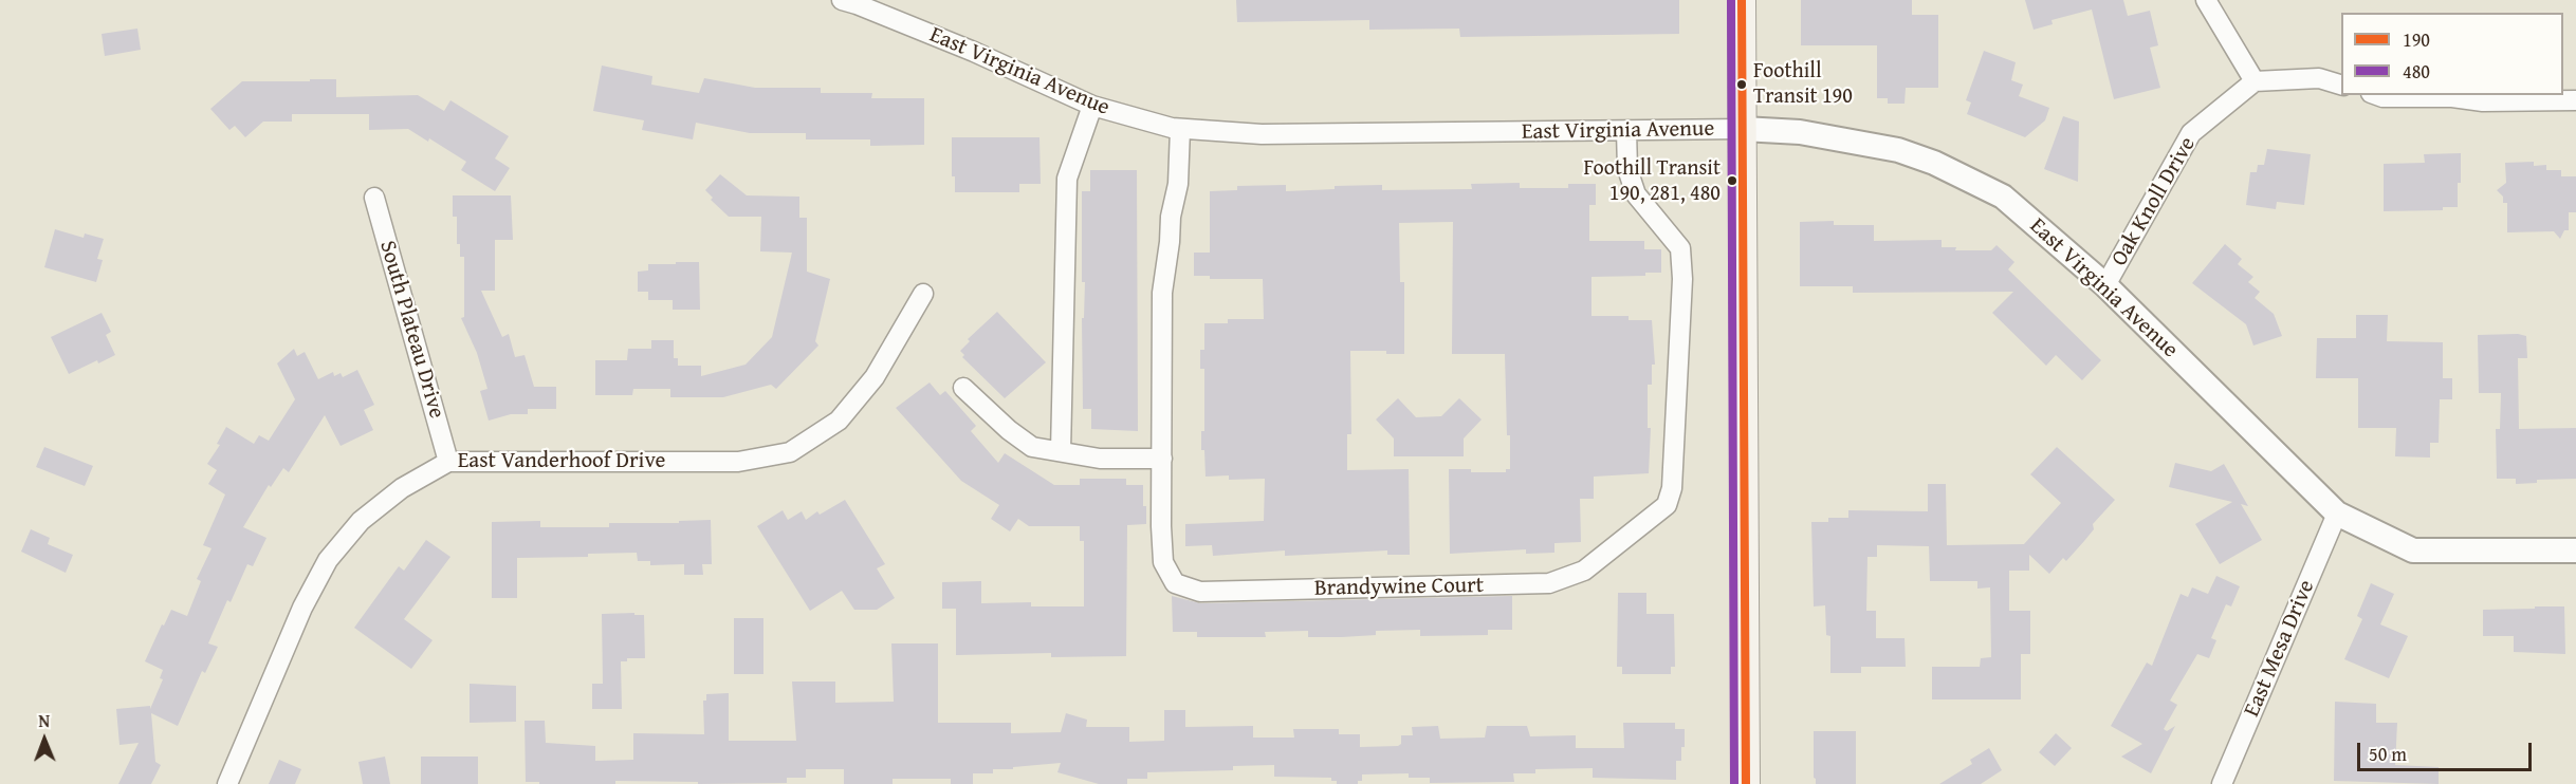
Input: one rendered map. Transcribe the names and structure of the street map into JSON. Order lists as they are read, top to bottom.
{
  "streets": {
    "street": [
      "East Virginia Avenue",
      "Oak Knoll Drive",
      "South Plateau Drive",
      "East Vanderhoof Drive",
      "Brandywine Court",
      "East Mesa Drive"
    ]
  },
  "crossings": [
    ["East Virginia Avenue", "Oak Knoll Drive"],
    ["East Virginia Avenue", "Brandywine Court"],
    ["East Virginia Avenue", "East Mesa Drive"],
    ["South Plateau Drive", "East Vanderhoof Drive"]
  ],
  "places": ["Foothill Transit 190", "Foothill Transit 190, 281, 480"],
  "lines": ["transit line 190", "transit line 480"],
  "legend": ["190", "480"],
  "scale_bar": "50 m",
  "north": "top"
}
